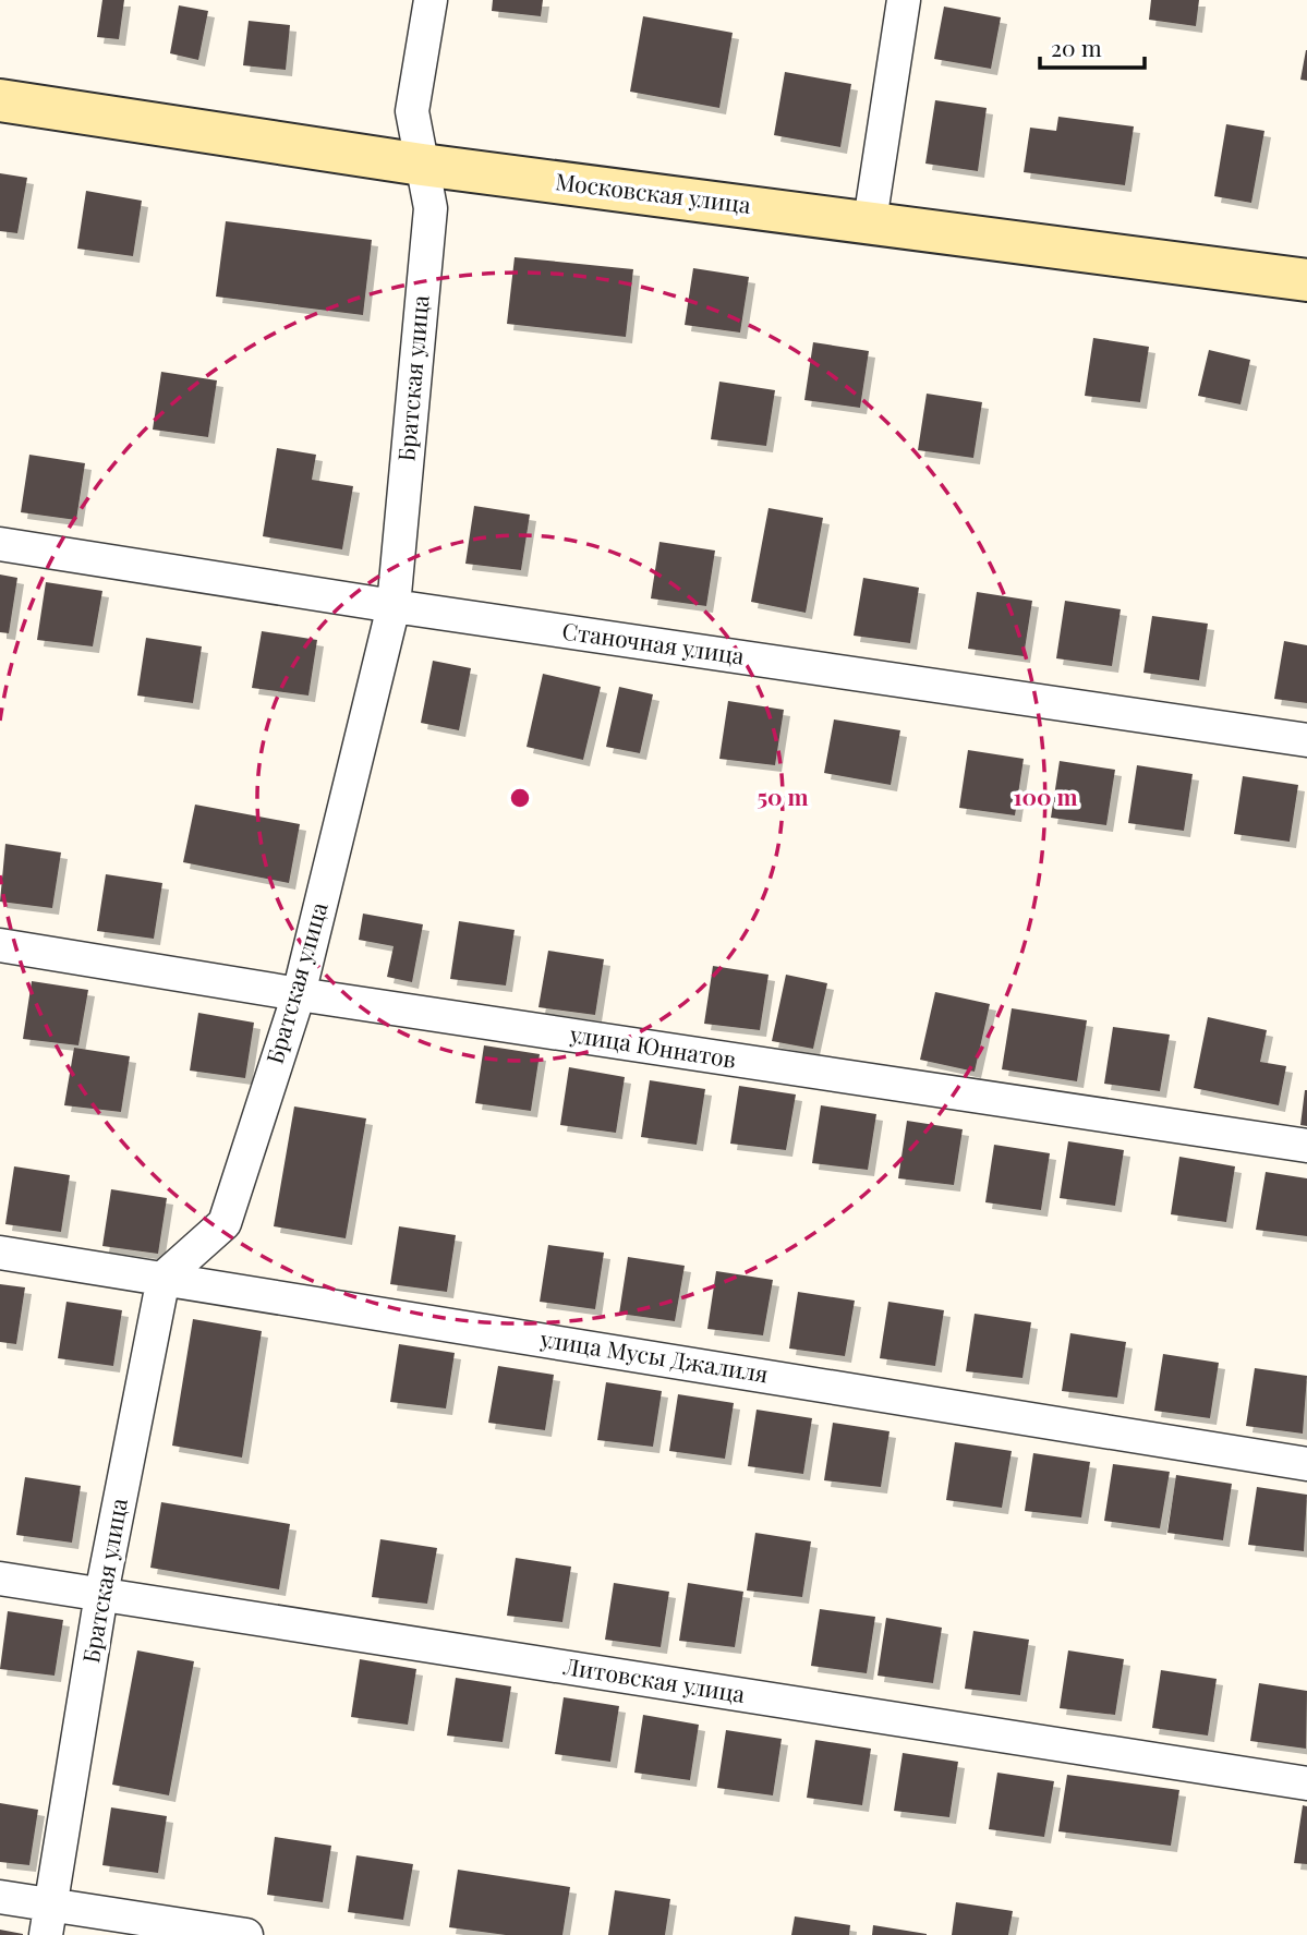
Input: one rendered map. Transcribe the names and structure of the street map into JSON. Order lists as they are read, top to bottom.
{
  "streets": {
    "street": [
      "Московская улица",
      "Братская улица",
      "Станочная улица",
      "улица Юннатов",
      "улица Мусы Джалиля",
      "Литовская улица"
    ]
  },
  "crossings": [
    ["Московская улица", "Братская улица"],
    ["Братская улица", "Станочная улица"],
    ["Братская улица", "улица Юннатов"],
    ["Братская улица", "улица Мусы Джалиля"],
    ["Братская улица", "Литовская улица"]
  ],
  "scale_bar": "20 m",
  "rings": ["50 m", "100 m"]
}
